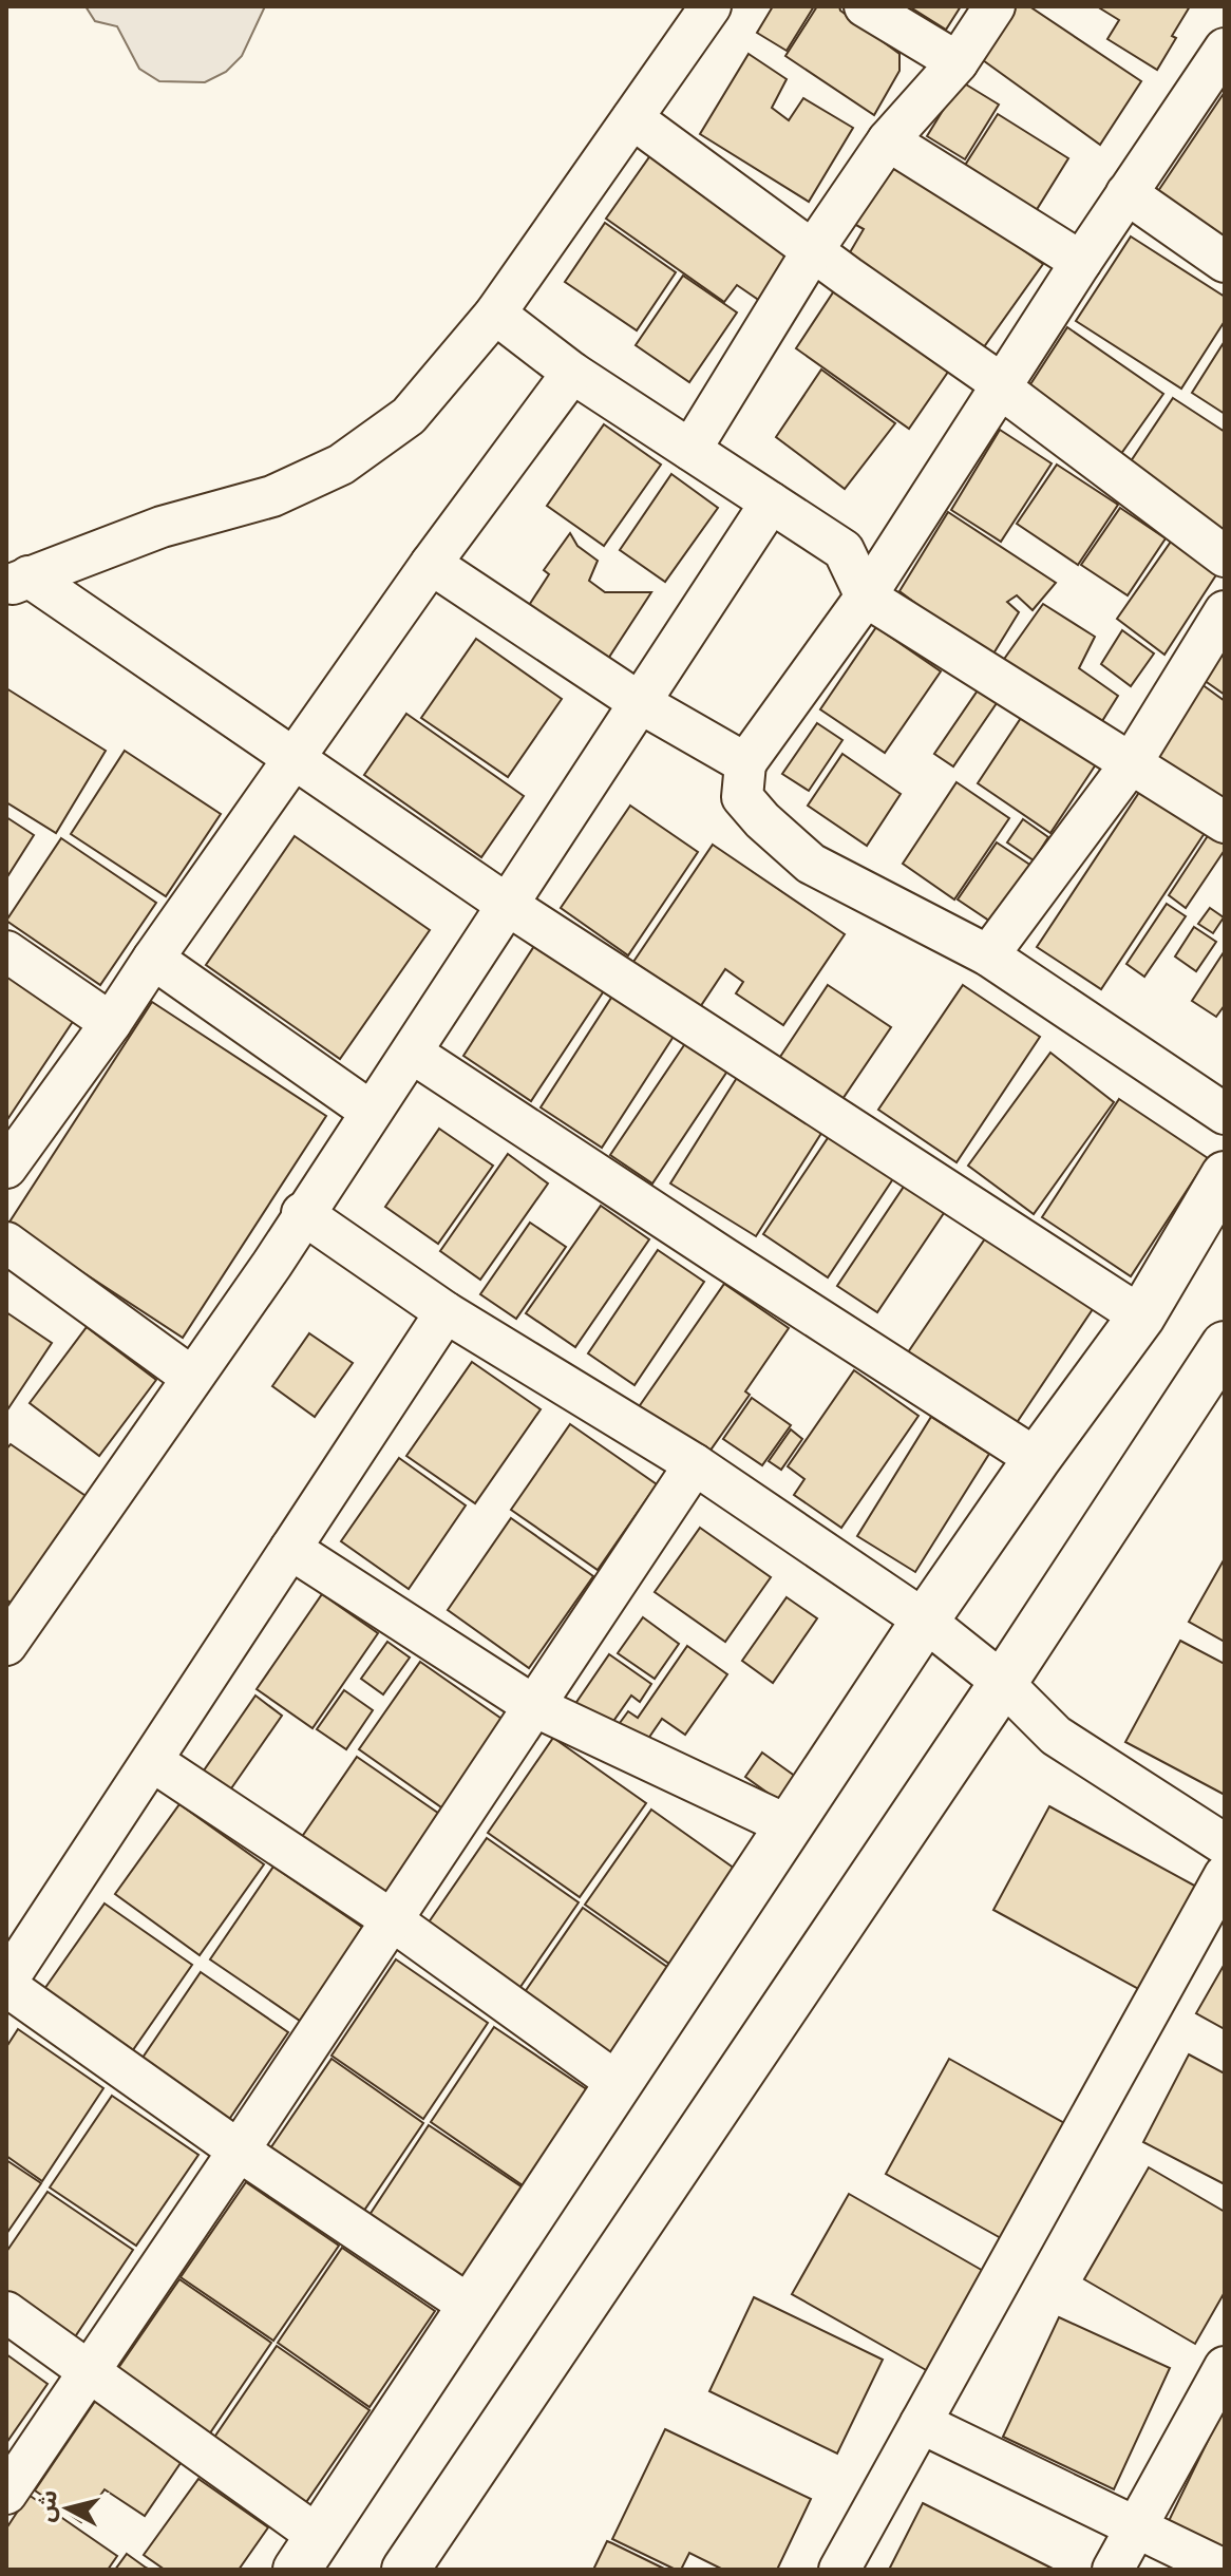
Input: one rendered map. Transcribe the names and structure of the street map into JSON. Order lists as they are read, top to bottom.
{
  "north": "left"
}
